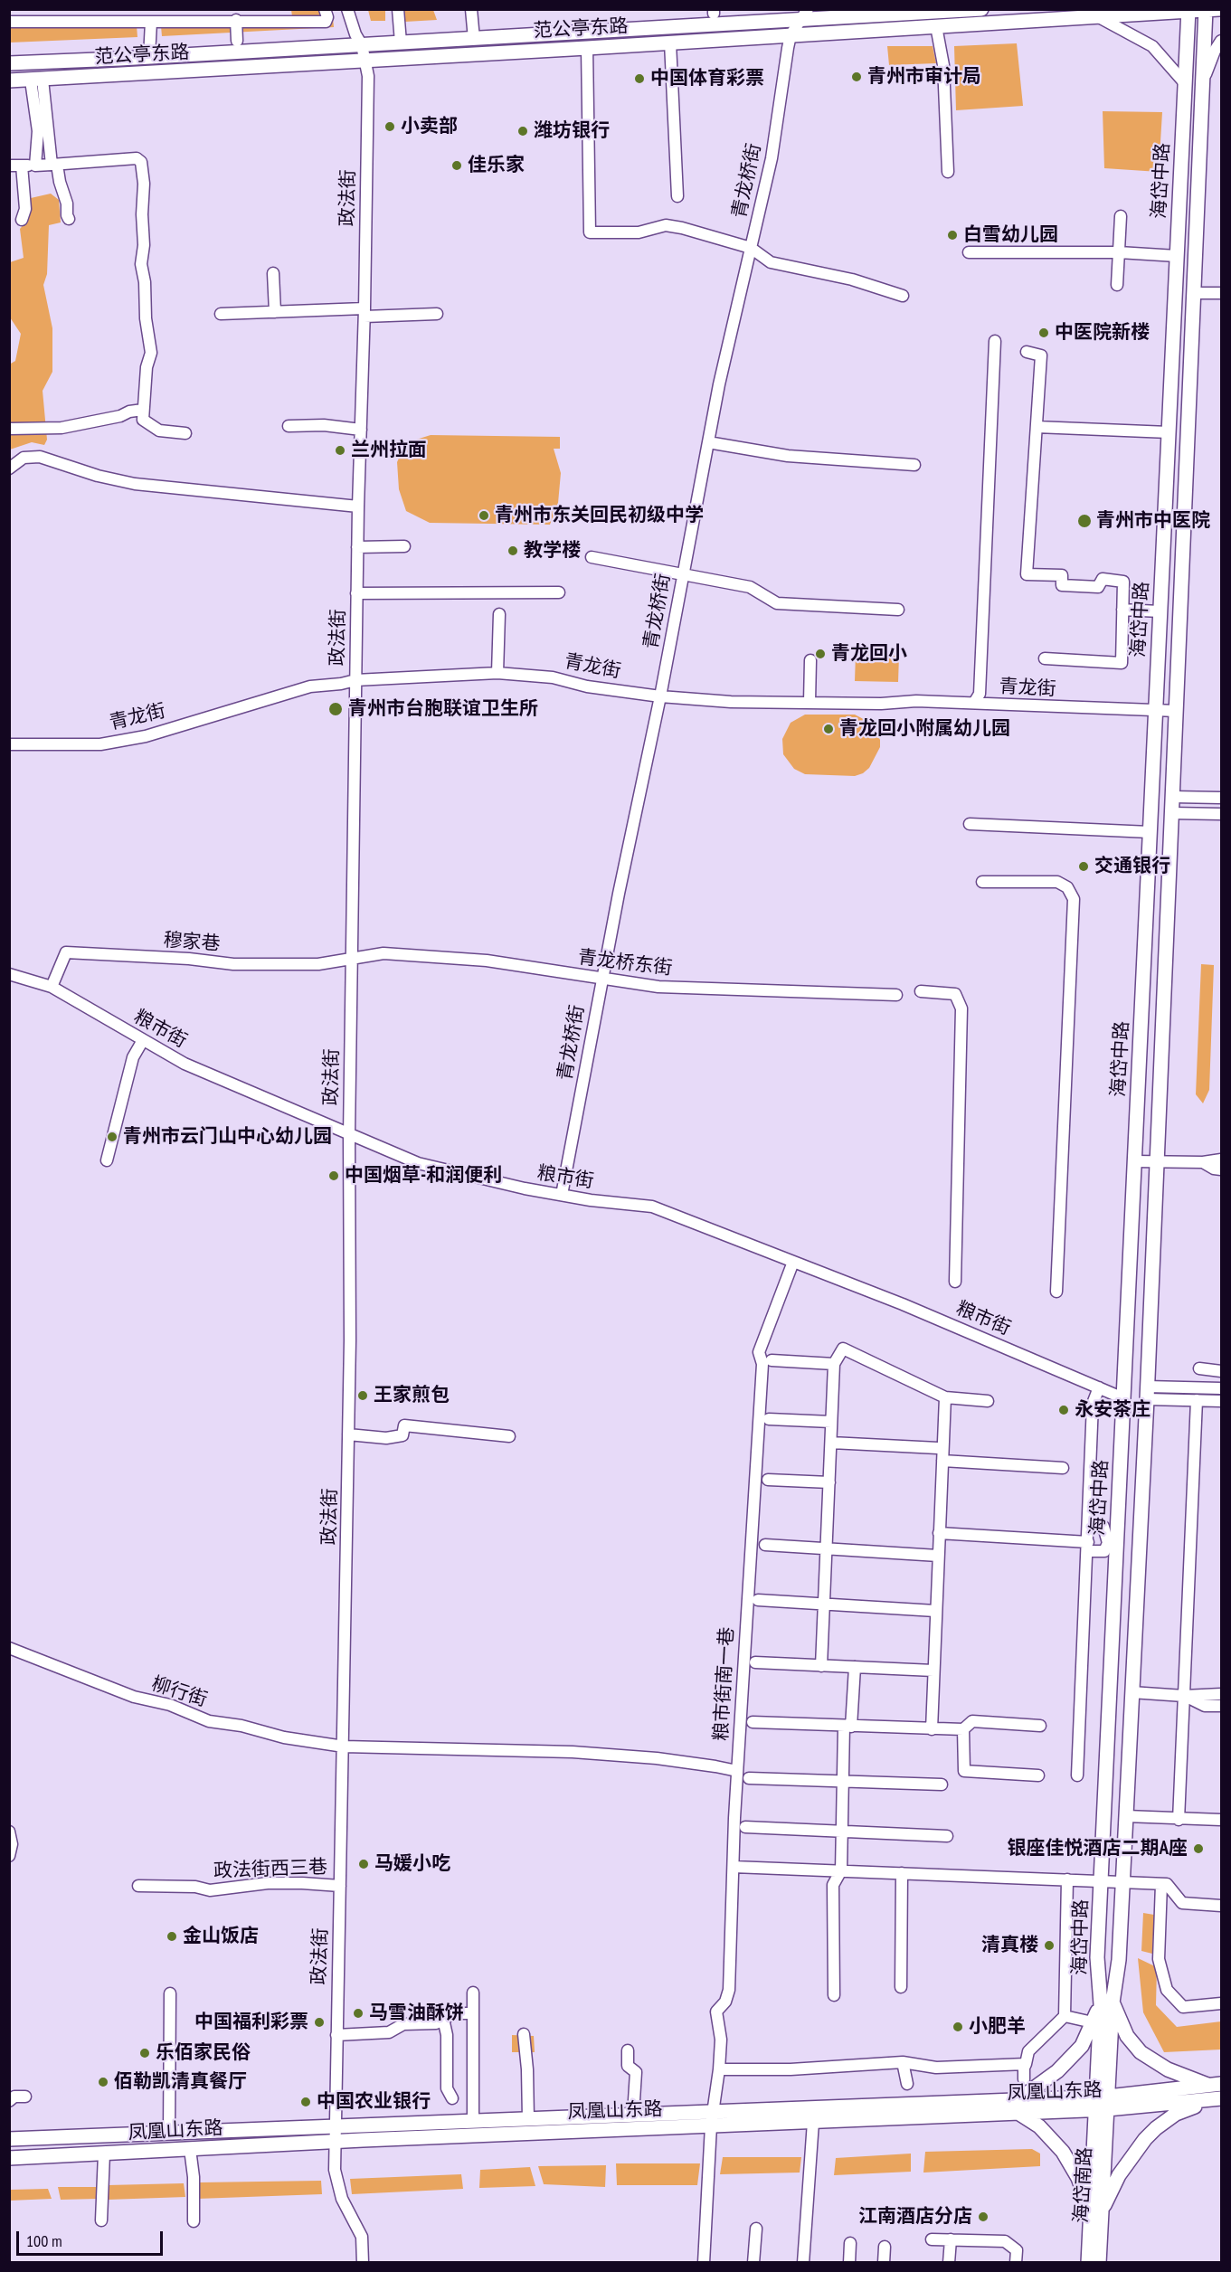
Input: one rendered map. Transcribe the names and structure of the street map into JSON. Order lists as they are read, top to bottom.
{
  "streets": {
    "main road": [
      "范公亭东路",
      "海岱中路",
      "凤凰山东路",
      "海岱南路"
    ],
    "street": [
      "青龙桥街",
      "政法街",
      "青龙街",
      "穆家巷",
      "青龙桥东街",
      "粮市街",
      "粮市街南一巷",
      "柳行街",
      "政法街西三巷"
    ]
  },
  "crossings": [
    ["范公亭东路", "青龙桥街"],
    ["范公亭东路", "海岱中路"],
    ["范公亭东路", "政法街"],
    ["青龙桥街", "青龙街"],
    ["青龙桥街", "青龙桥东街"],
    ["青龙桥街", "粮市街"],
    ["海岱中路", "青龙街"],
    ["海岱中路", "粮市街"],
    ["海岱中路", "凤凰山东路"],
    ["海岱中路", "海岱南路"],
    ["政法街", "青龙街"],
    ["政法街", "穆家巷"],
    ["政法街", "青龙桥东街"],
    ["政法街", "粮市街"],
    ["政法街", "柳行街"],
    ["政法街", "政法街西三巷"],
    ["政法街", "凤凰山东路"],
    ["穆家巷", "青龙桥东街"],
    ["穆家巷", "粮市街"],
    ["粮市街", "粮市街南一巷"],
    ["粮市街南一巷", "柳行街"],
    ["粮市街南一巷", "凤凰山东路"],
    ["凤凰山东路", "海岱南路"]
  ],
  "places": [
    "青州市审计局",
    "中国体育彩票",
    "小卖部",
    "潍坊银行",
    "佳乐家",
    "白雪幼儿园",
    "中医院新楼",
    "兰州拉面",
    "青州市东关回民初级中学",
    "青州市中医院",
    "教学楼",
    "青龙回小",
    "青州市台胞联谊卫生所",
    "青龙回小附属幼儿园",
    "交通银行",
    "青州市云门山中心幼儿园",
    "中国烟草-和润便利",
    "王家煎包",
    "永安茶庄",
    "银座佳悦酒店二期A座",
    "马媛小吃",
    "金山饭店",
    "清真楼",
    "马雪油酥饼",
    "中国福利彩票",
    "小肥羊",
    "乐佰家民俗",
    "佰勒凯清真餐厅",
    "中国农业银行",
    "江南酒店分店"
  ],
  "scale_bar": "100 m"
}
